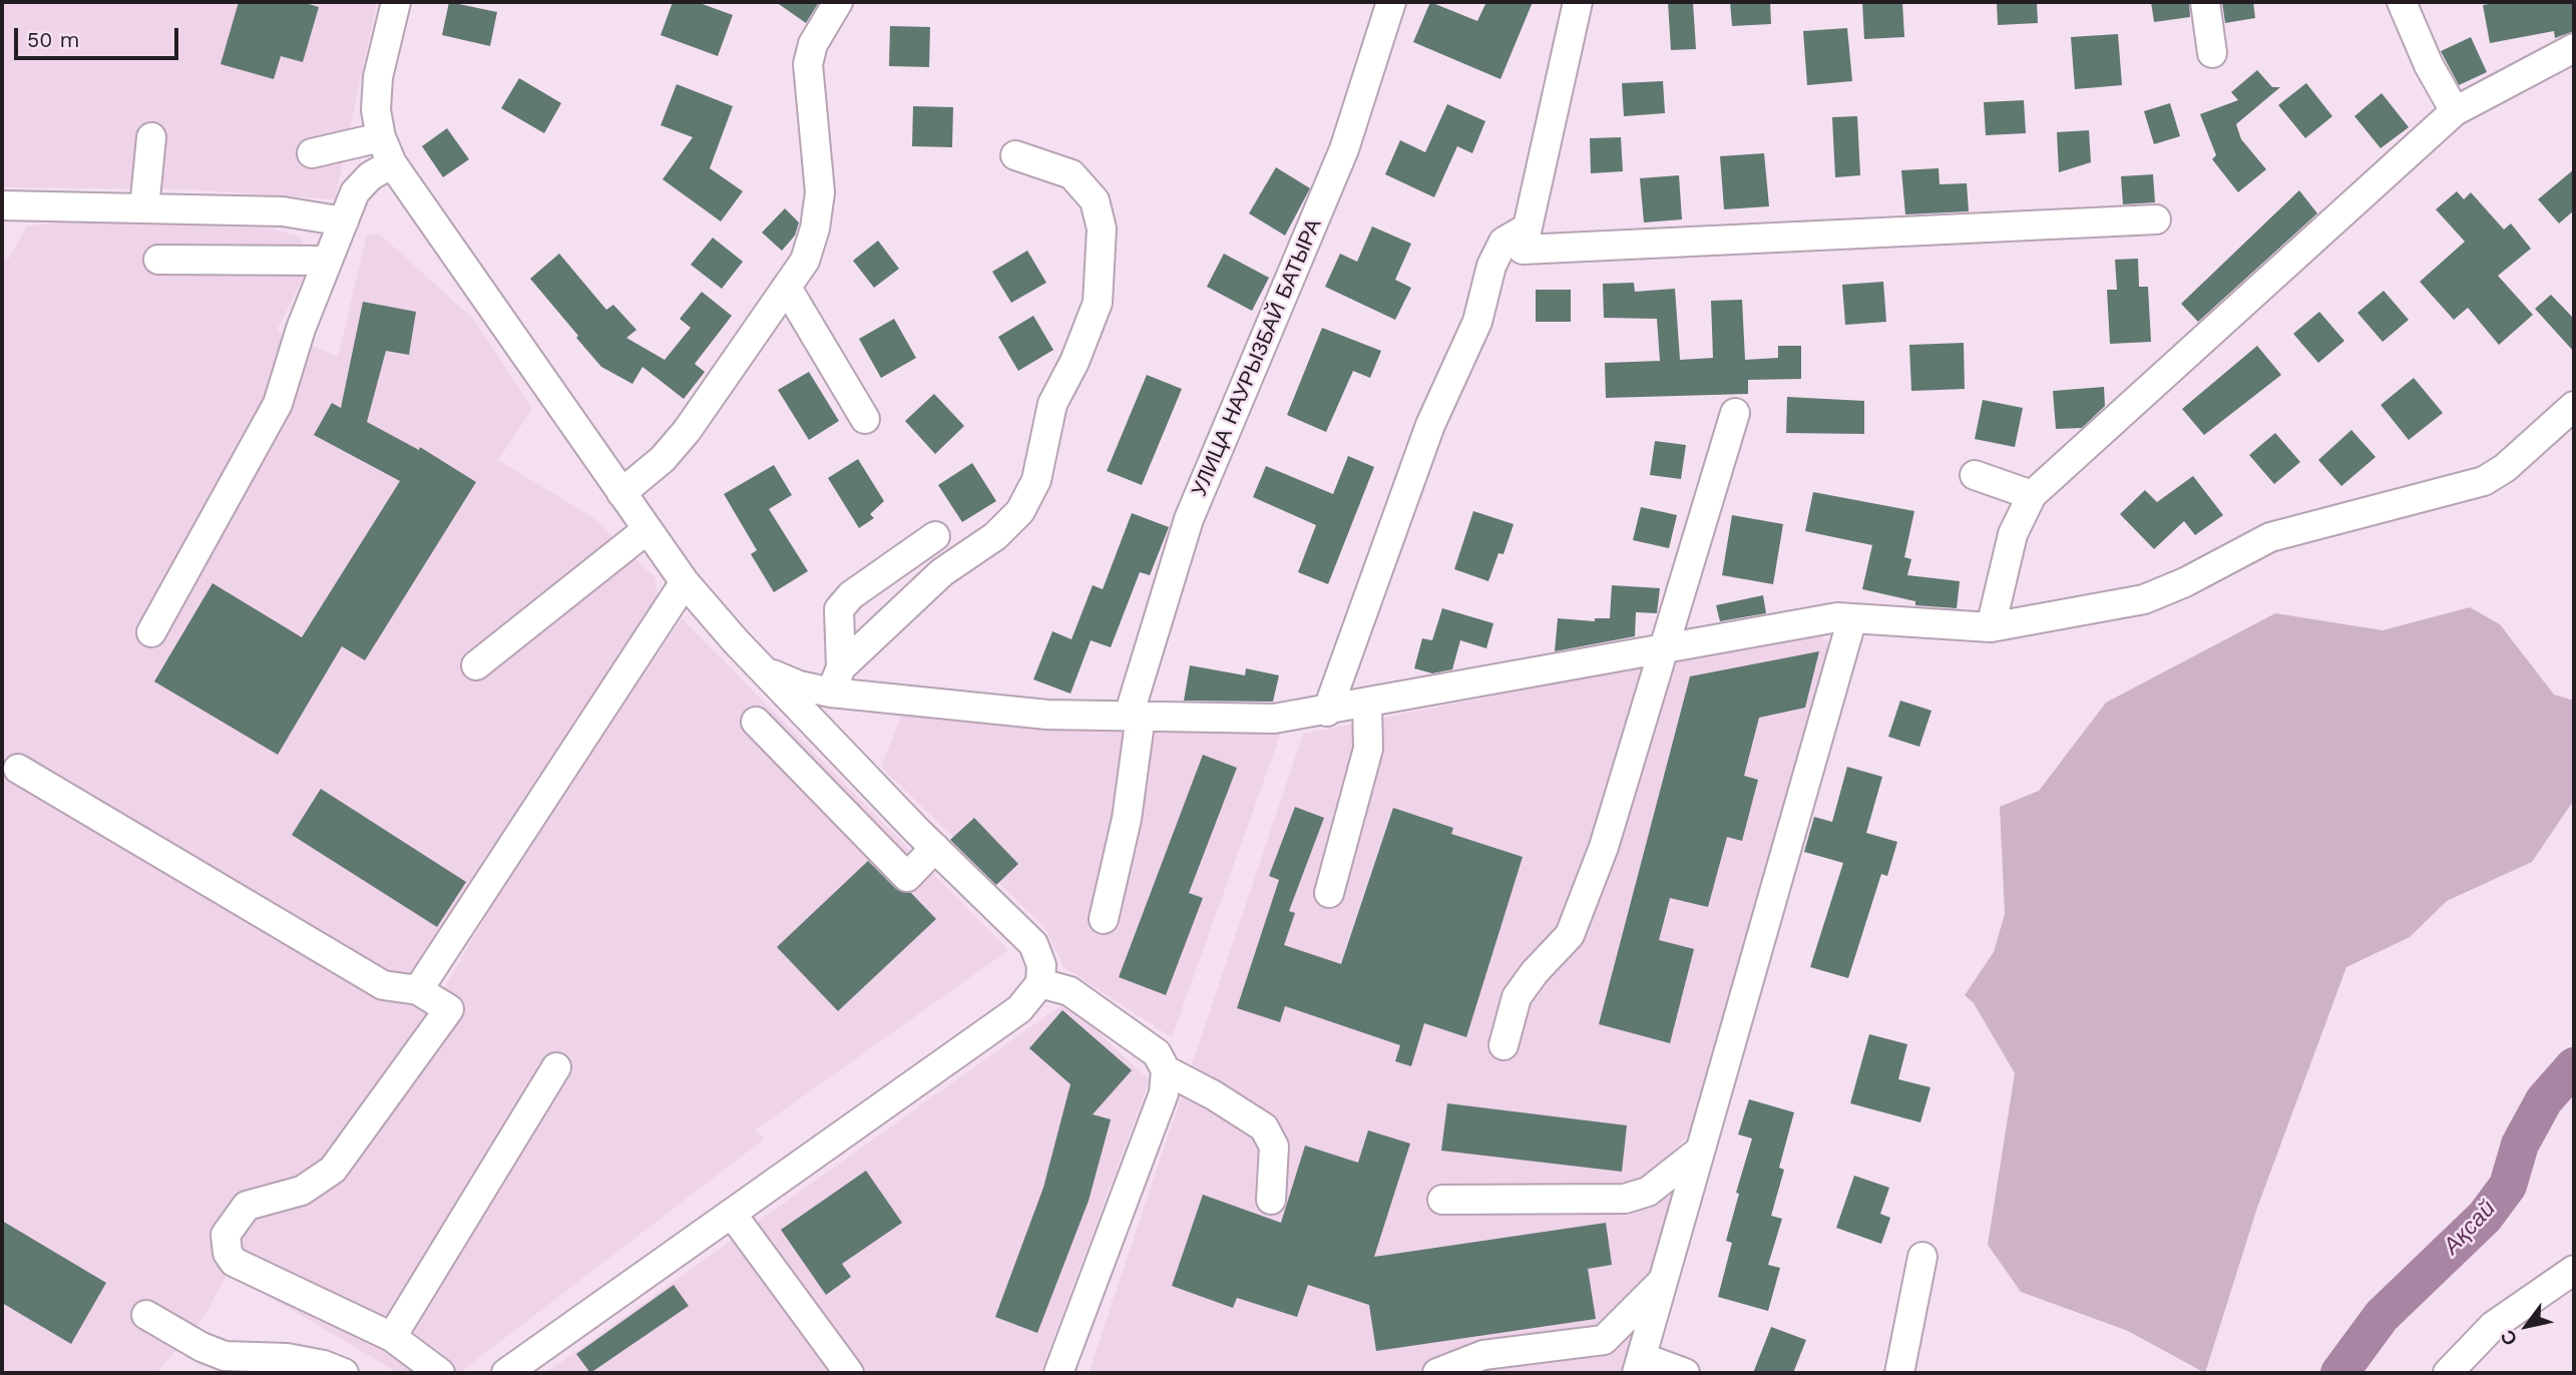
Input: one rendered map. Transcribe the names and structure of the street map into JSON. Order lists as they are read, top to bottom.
{
  "streets": {
    "street": ["УЛИЦА НАУРЫЗБАЙ БАТЫРА"]
  },
  "water": ["Ақсай"],
  "scale_bar": "50 m",
  "north": "bottom left"
}
